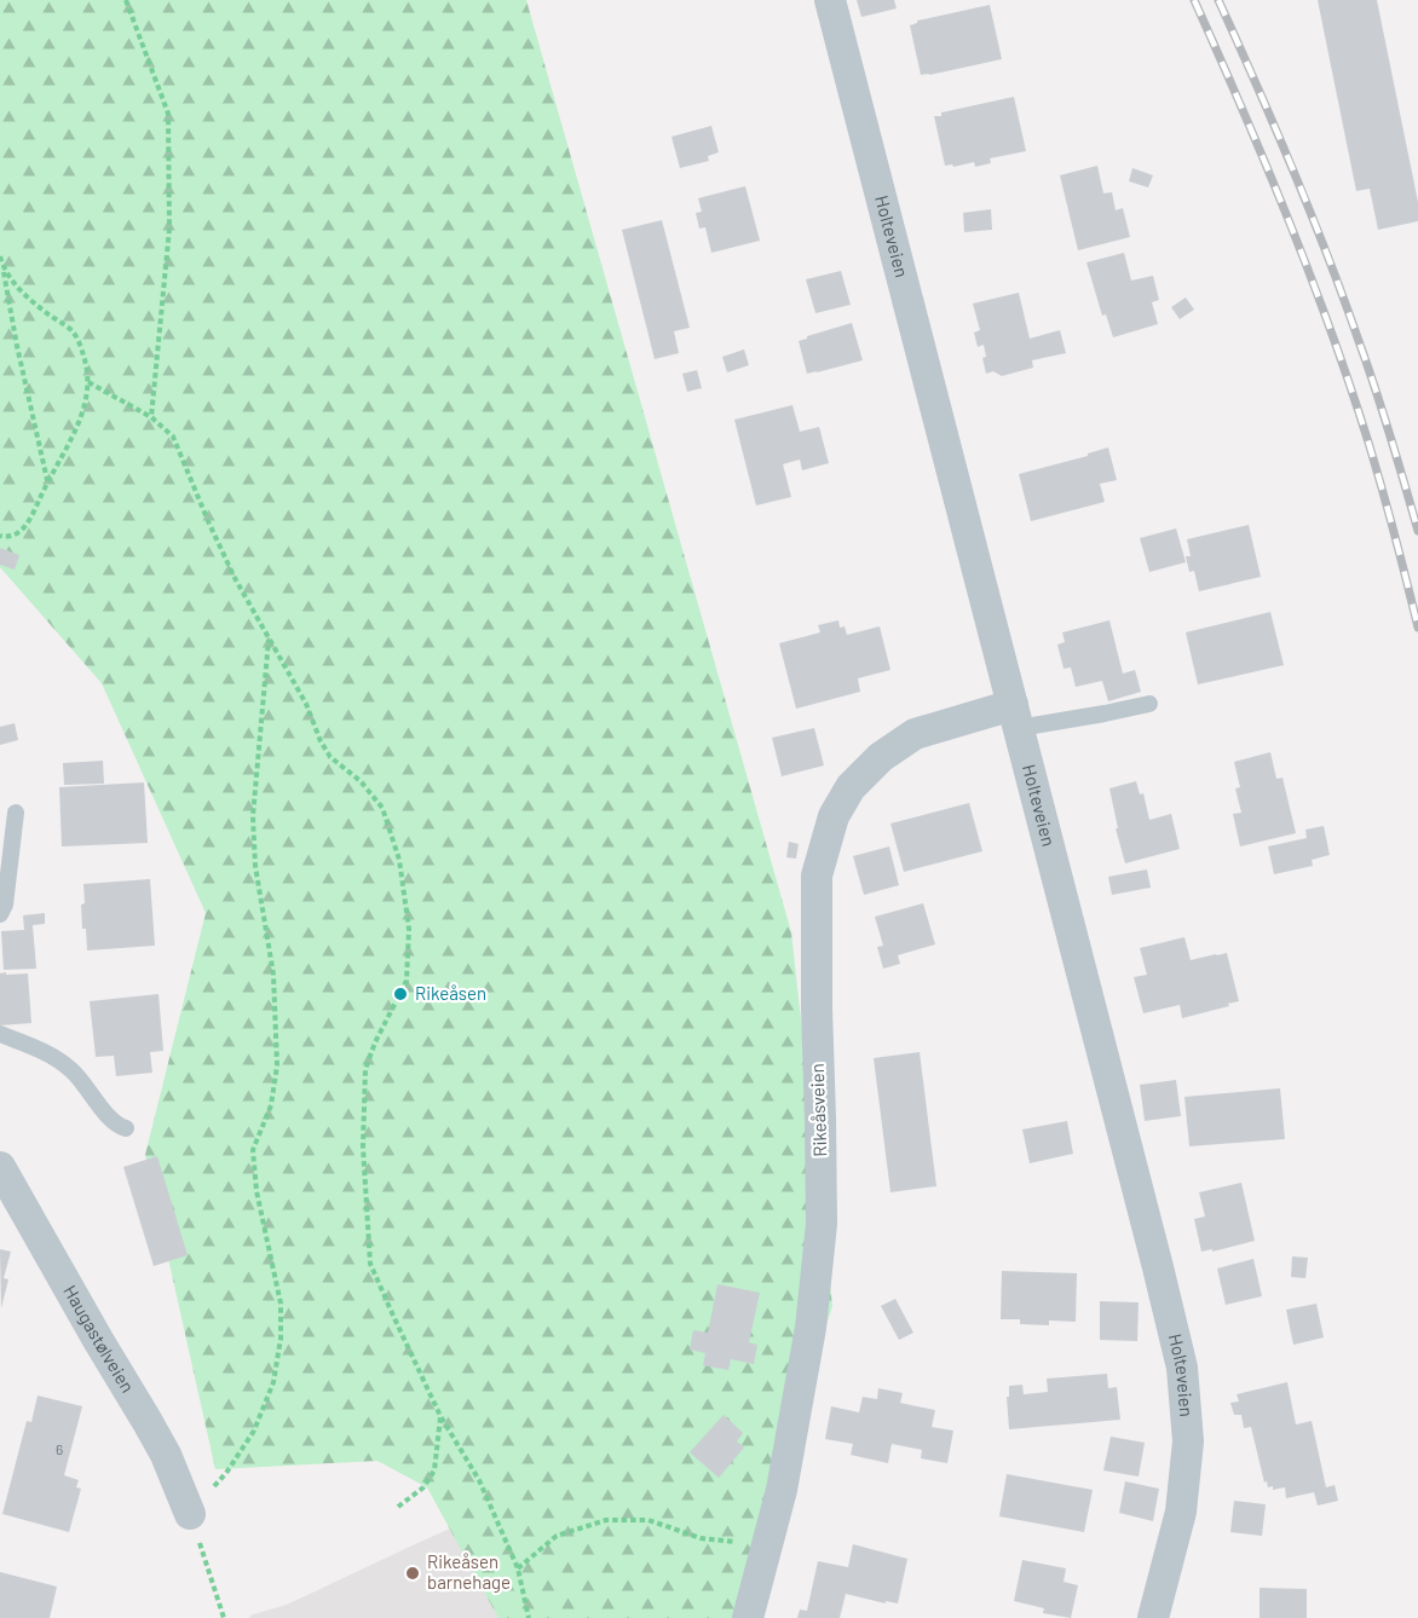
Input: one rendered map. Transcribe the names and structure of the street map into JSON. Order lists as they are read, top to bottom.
{
  "streets": {
    "street": ["Holteveien", "Rikeåsveien", "Haugastølveien"]
  },
  "crossings": [
    ["Holteveien", "Rikeåsveien"]
  ],
  "places": ["Rikeåsen", "Rikeåsen barnehage"],
  "house_numbers": ["6"]
}
